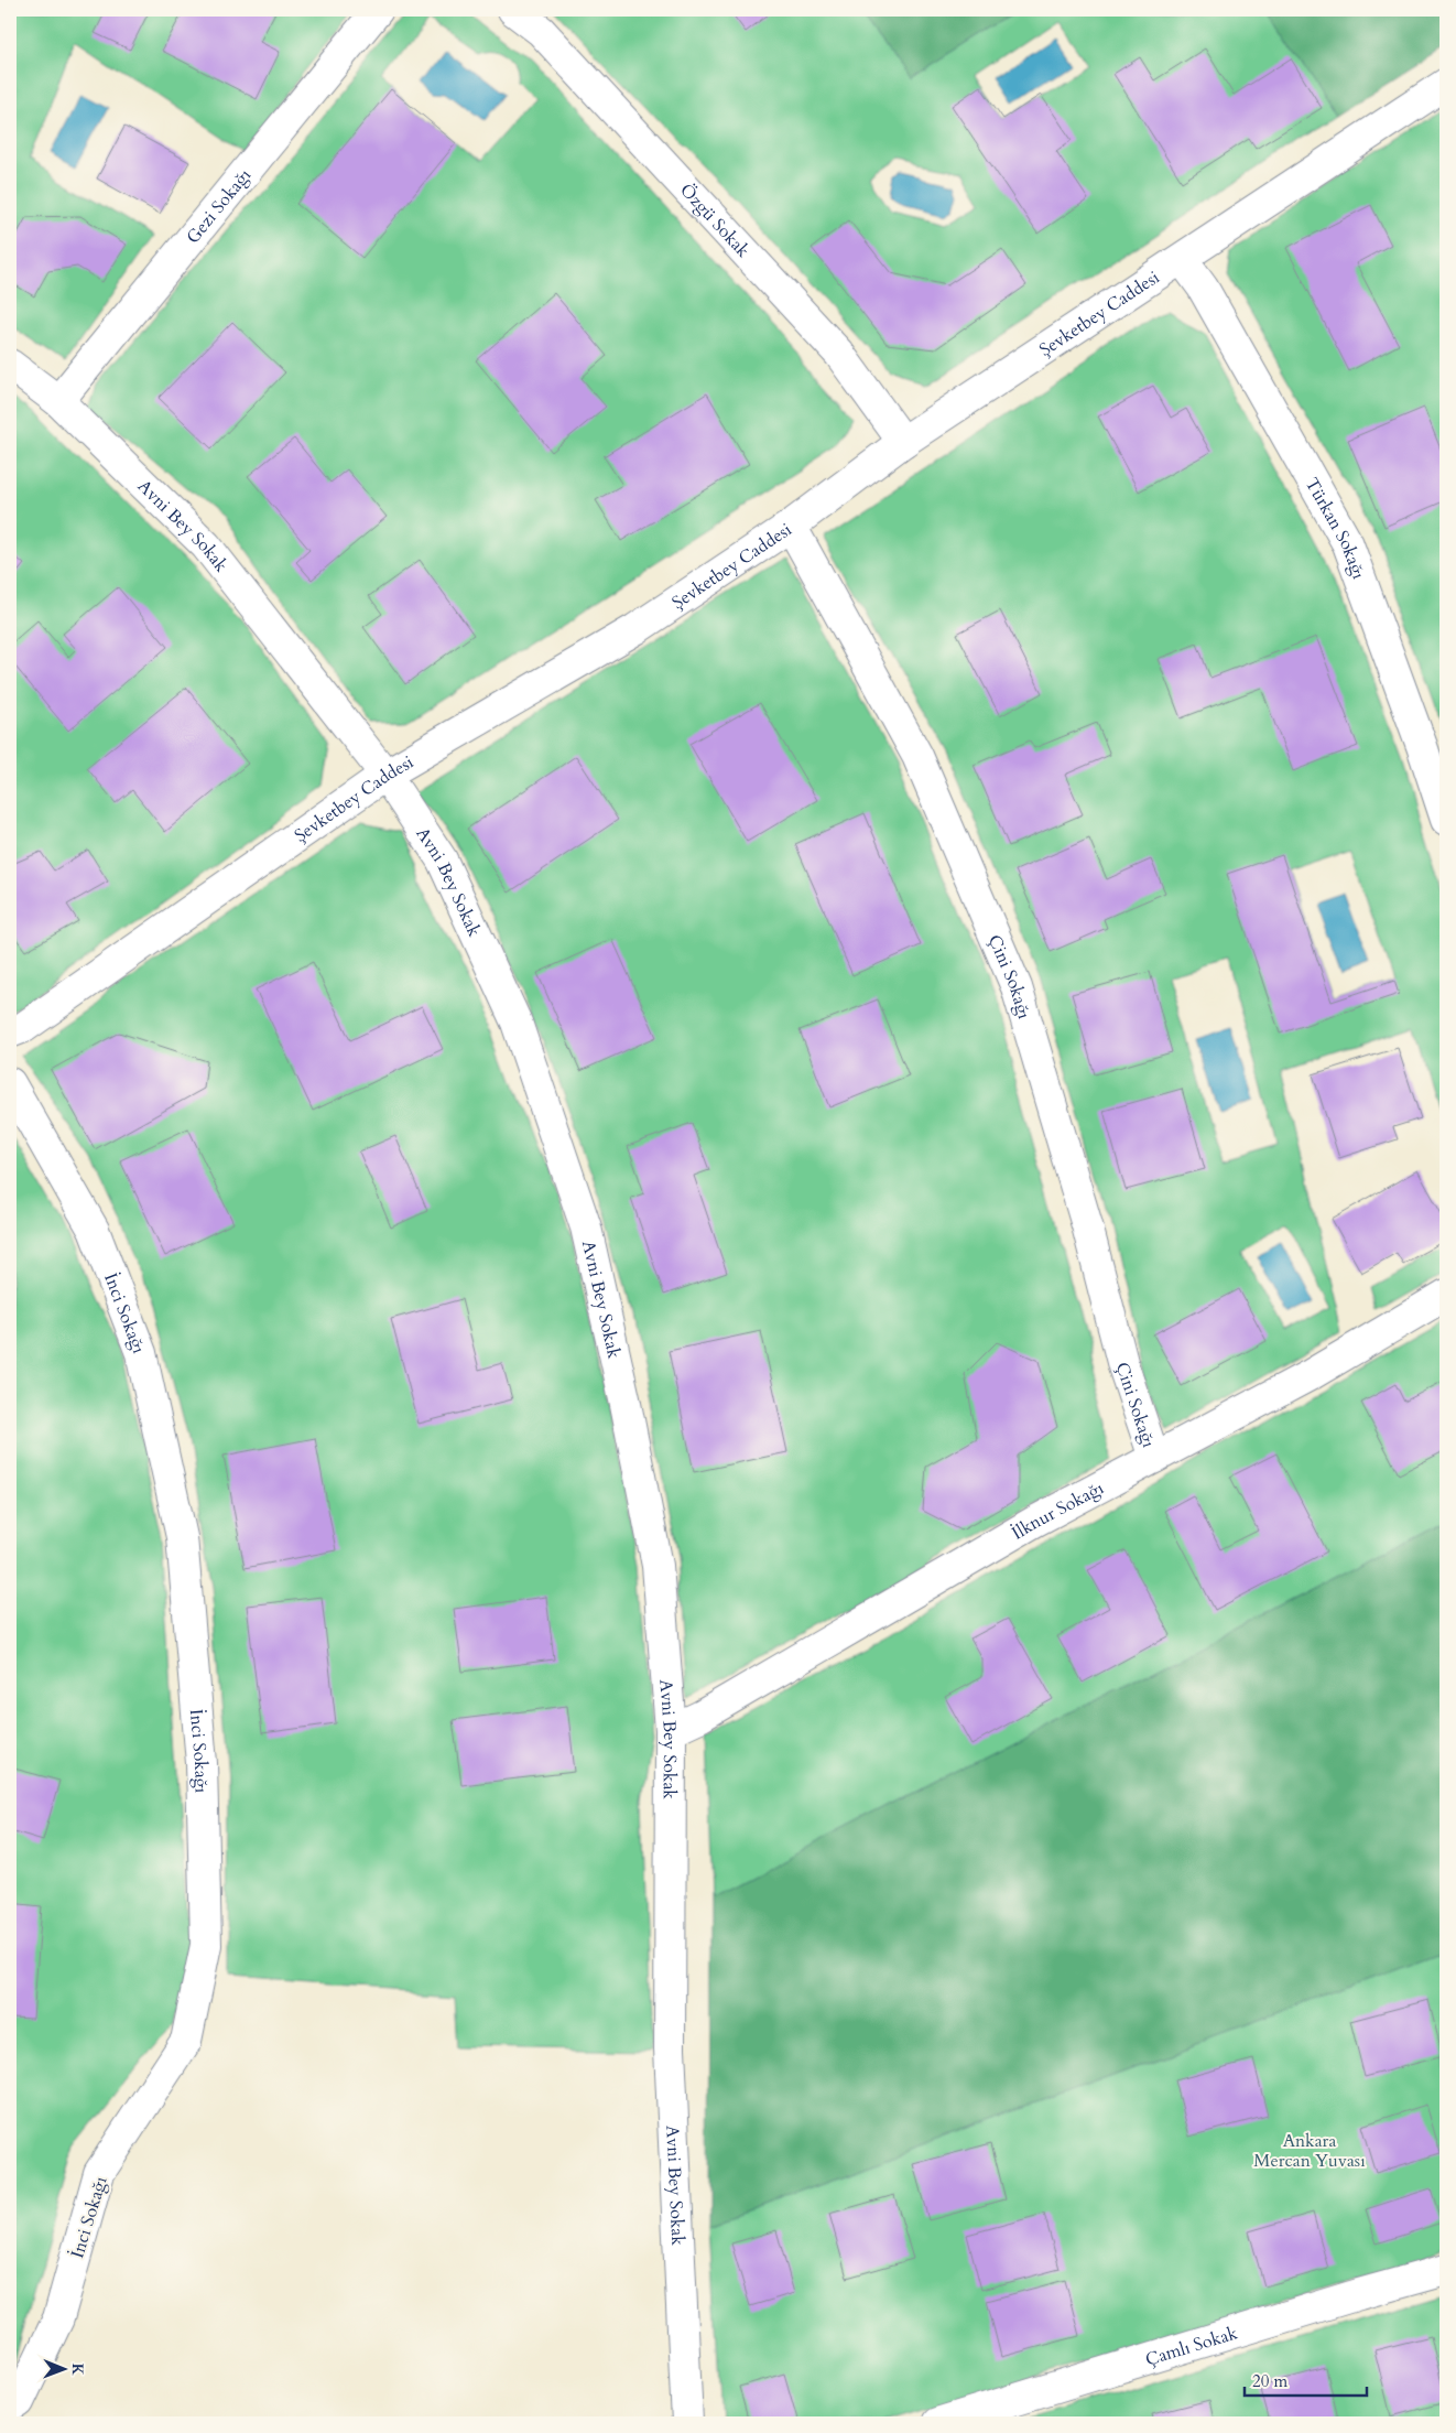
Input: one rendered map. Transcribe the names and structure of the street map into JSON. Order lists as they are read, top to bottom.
{
  "streets": {
    "street": [
      "Gezi Sokağı",
      "Özgü Sokak",
      "Şevketbey Caddesi",
      "Avni Bey Sokak",
      "Türkan Sokağı",
      "Çini Sokağı",
      "İnci Sokağı",
      "İlknur Sokağı",
      "Çamlı Sokak"
    ]
  },
  "crossings": [
    ["Gezi Sokağı", "Avni Bey Sokak"],
    ["Özgü Sokak", "Şevketbey Caddesi"],
    ["Şevketbey Caddesi", "Avni Bey Sokak"],
    ["Şevketbey Caddesi", "Türkan Sokağı"],
    ["Şevketbey Caddesi", "Çini Sokağı"],
    ["Avni Bey Sokak", "İlknur Sokağı"],
    ["Çini Sokağı", "İlknur Sokağı"]
  ],
  "parks": ["Ankara Mercan Yuvası"],
  "scale_bar": "20 m",
  "north": "right"
}
